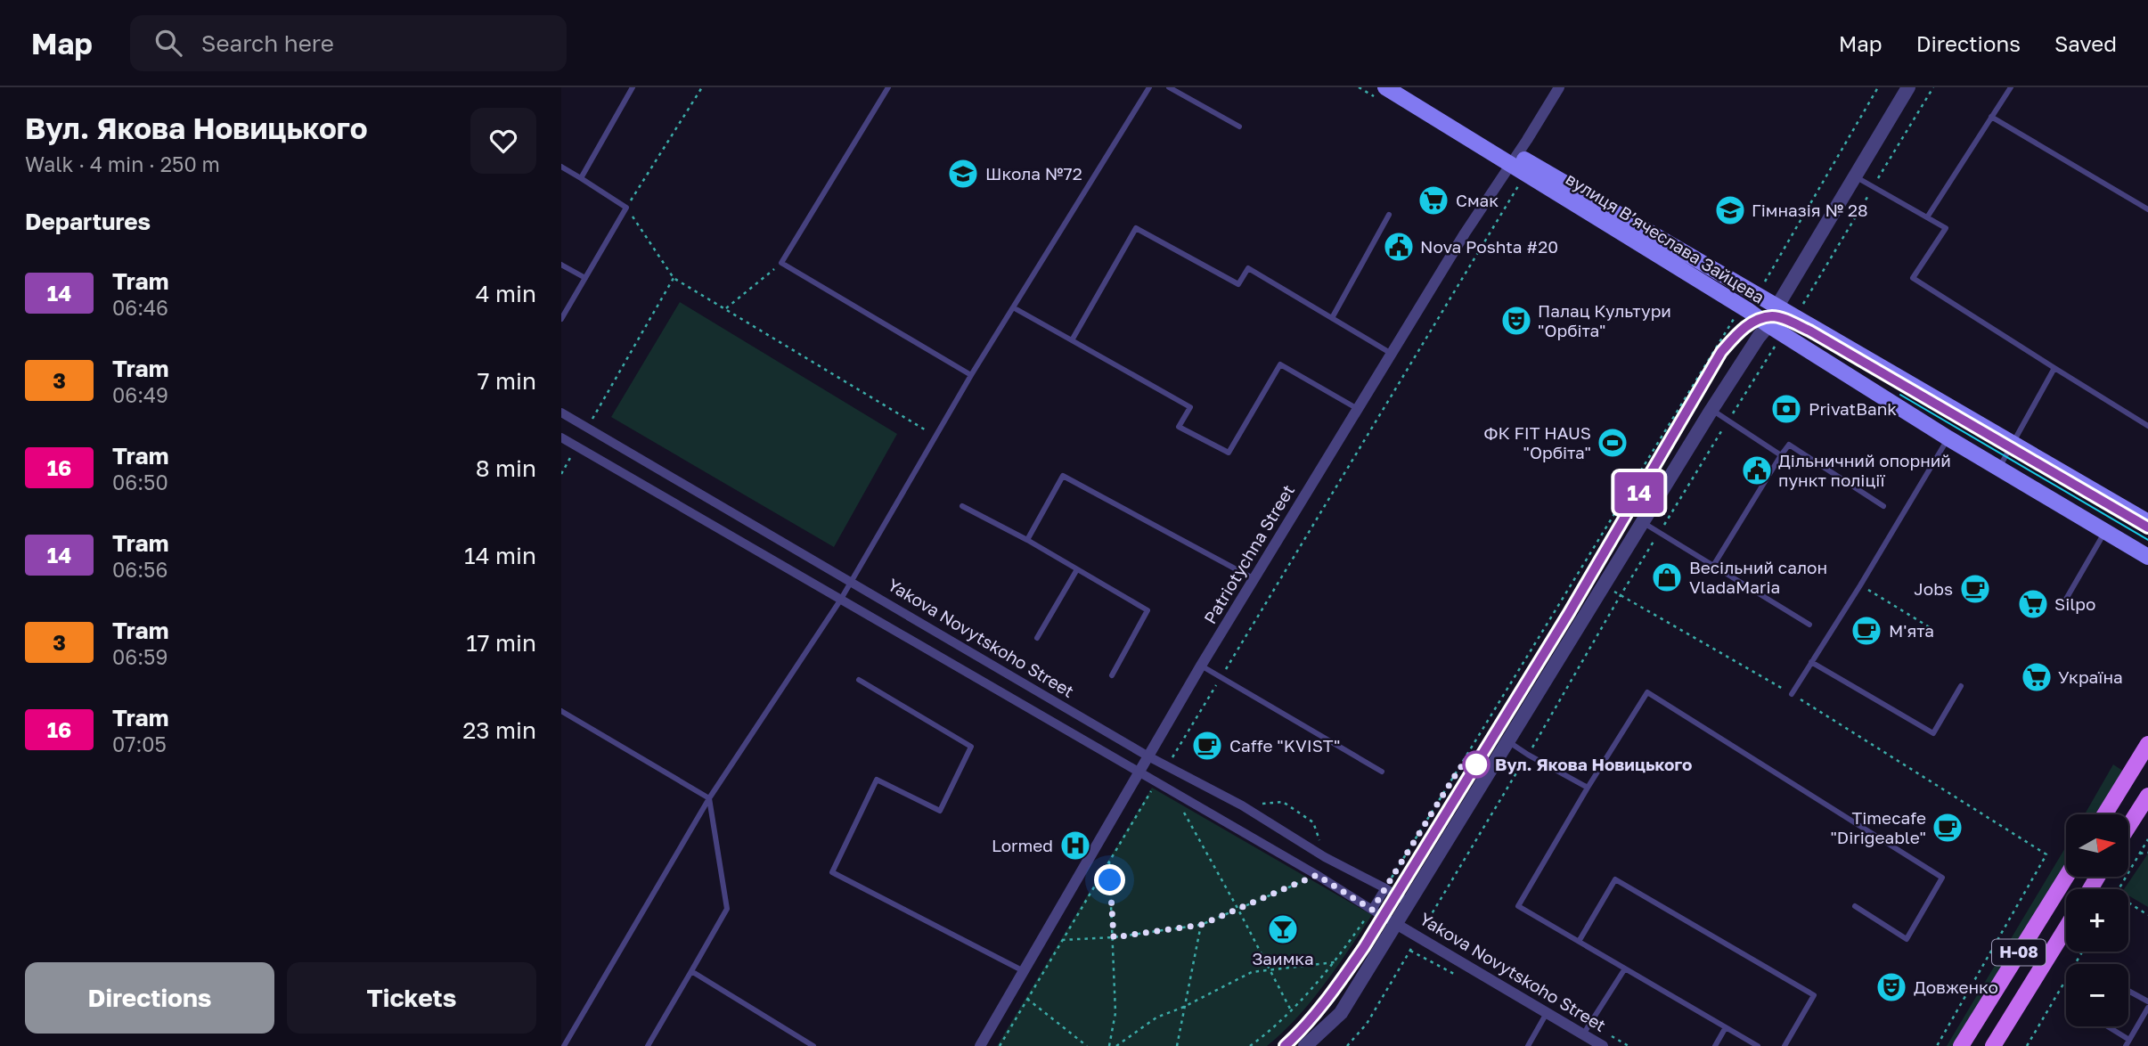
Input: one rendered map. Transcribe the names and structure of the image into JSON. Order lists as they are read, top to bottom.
{
  "streets": {
    "main road": ["вулиця Вʼячеслава Зайцева", "Н-08"],
    "street": ["Patriotychna Street", "Yakova Novytskoho Street"]
  },
  "crossings": [
    ["вулиця Вʼячеслава Зайцева", "Patriotychna Street"],
    ["Patriotychna Street", "Yakova Novytskoho Street"]
  ],
  "places": {
    "school or university": ["Школа №72", "Гімназія № 28"],
    "supermarket": ["Смак", "Silpo", "Україна"],
    "public building": ["Nova Poshta #20", "Дільничний опорний пункт поліції"],
    "theatre": ["Палац Культури \"Орбіта\"", "Довженко"],
    "bank": ["PrivatBank"],
    "sports": ["ФК FIT HAUS \"Орбіта\""],
    "shop": ["Весільний салон VladaMaria"],
    "cafe": [
      "Jobs",
      "М'ята",
      "Caffe \"KVIST\"",
      "Timecafe \"Dirigeable\""
    ],
    "other": ["Вул. Якова Новицького"],
    "hospital": ["Lormed"],
    "bar": ["Заимка"]
  },
  "lines": ["tram line 14"],
  "north": "right",
  "page": {
    "header": "Map",
    "search": "Search here",
    "nav": ["Map", "Directions", "Saved"],
    "heading": [
      ["Вул. Якова Новицького", "Walk · 4 min · 250 m"],
      "Departures"
    ],
    "on_map": "14",
    "list": [
      {
        "mark": "14",
        "name": "Tram",
        "note": "06:46",
        "value": "4 min"
      },
      {
        "mark": "3",
        "name": "Tram",
        "note": "06:49",
        "value": "7 min"
      },
      {
        "mark": "16",
        "name": "Tram",
        "note": "06:50",
        "value": "8 min"
      },
      {
        "mark": "14",
        "name": "Tram",
        "note": "06:56",
        "value": "14 min"
      },
      {
        "mark": "3",
        "name": "Tram",
        "note": "06:59",
        "value": "17 min"
      },
      {
        "mark": "16",
        "name": "Tram",
        "note": "07:05",
        "value": "23 min"
      }
    ],
    "map_buttons": ["+", "−"],
    "buttons": ["Directions", "Tickets"]
  }
}
